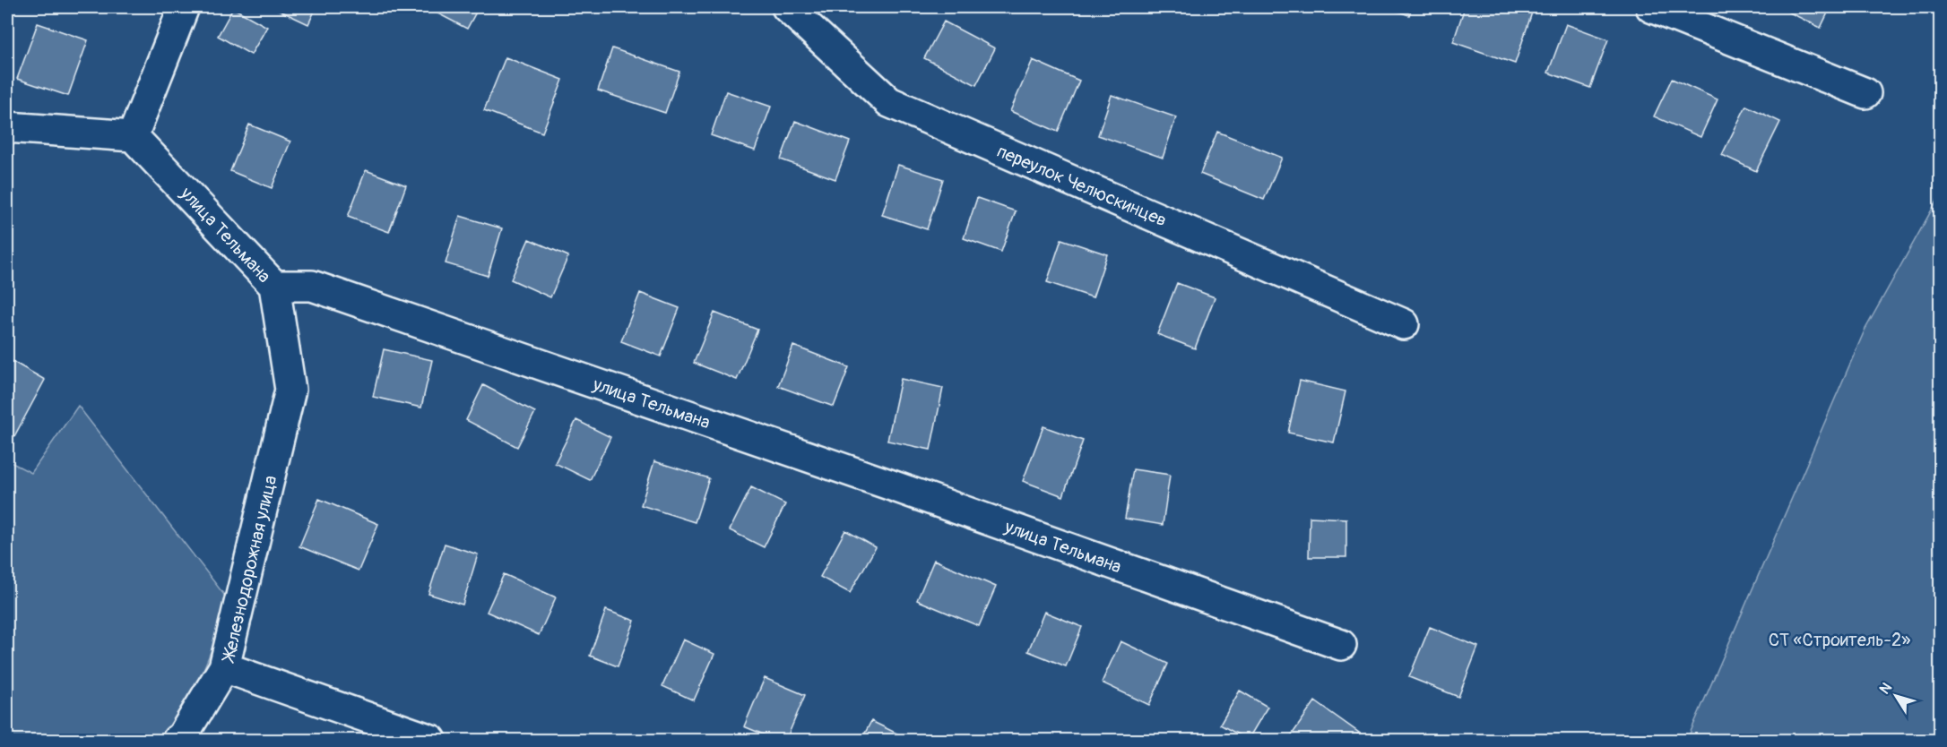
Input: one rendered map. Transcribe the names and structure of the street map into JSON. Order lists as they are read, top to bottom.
{
  "streets": {
    "street": ["переулок Челюскинцев", "улица Тельмана", "Железнодорожная улица"]
  },
  "crossings": [
    ["улица Тельмана", "Железнодорожная улица"]
  ],
  "parks": ["СТ «Строитель-2»"],
  "north": "top left"
}
